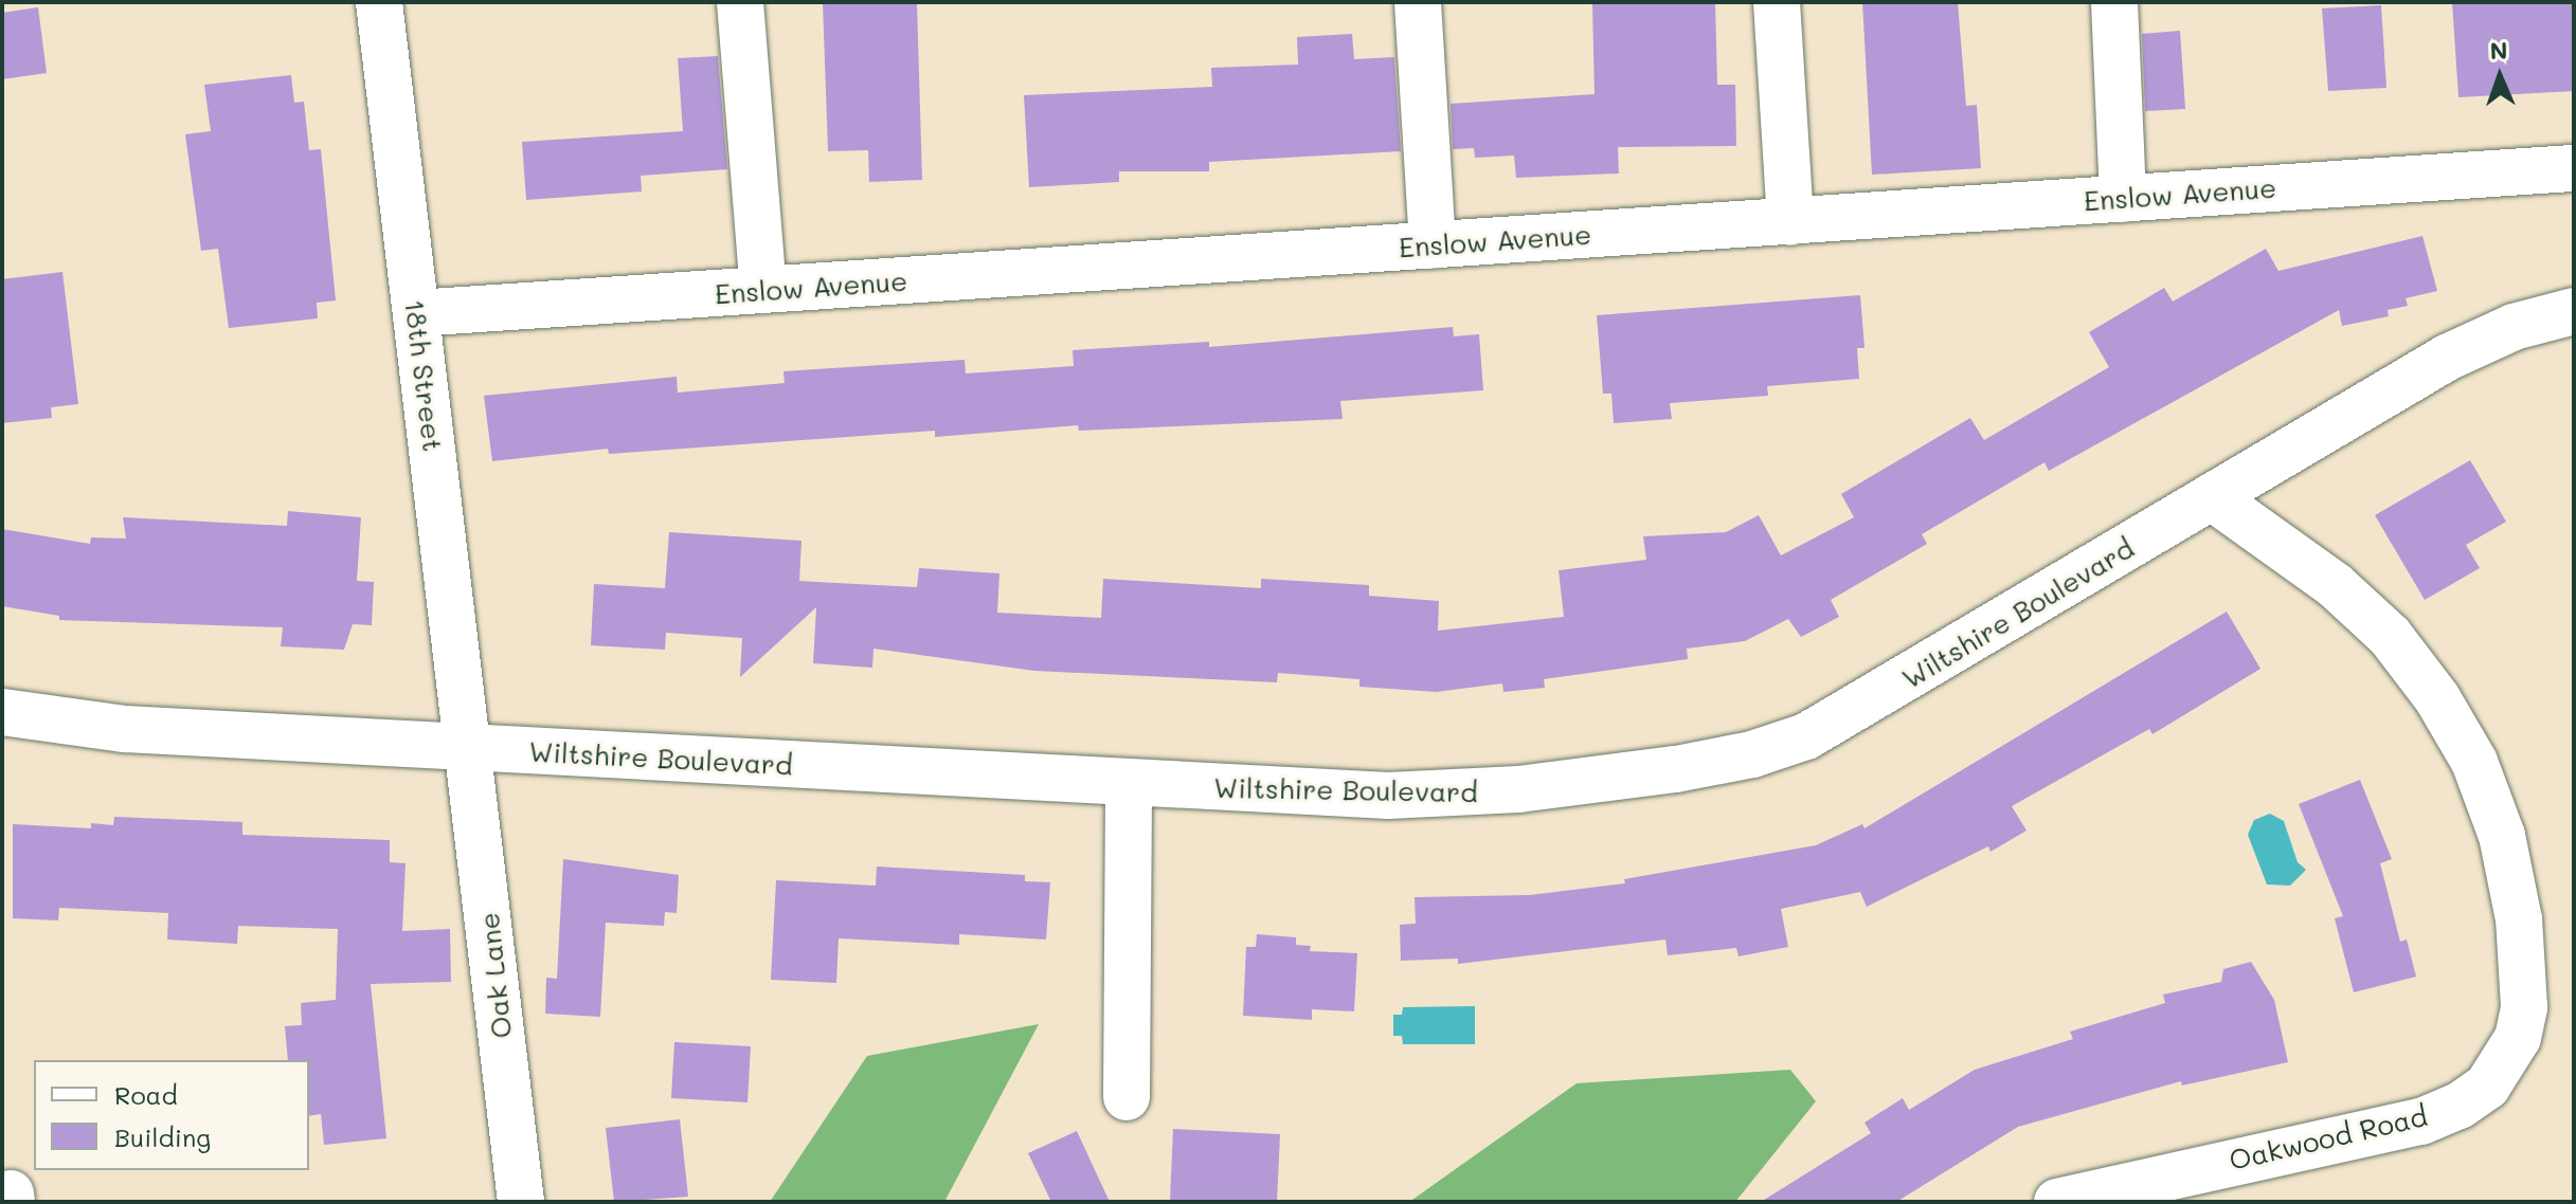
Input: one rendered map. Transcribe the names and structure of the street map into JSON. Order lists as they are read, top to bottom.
{
  "streets": {
    "street": [
      "Enslow Avenue",
      "18th Street",
      "Wiltshire Boulevard",
      "Oak Lane",
      "Oakwood Road"
    ]
  },
  "crossings": [
    ["Enslow Avenue", "18th Street"],
    ["18th Street", "Wiltshire Boulevard"],
    ["18th Street", "Oak Lane"],
    ["Wiltshire Boulevard", "Oak Lane"],
    ["Wiltshire Boulevard", "Oakwood Road"]
  ],
  "legend": ["Road", "Building"],
  "north": "top"
}
